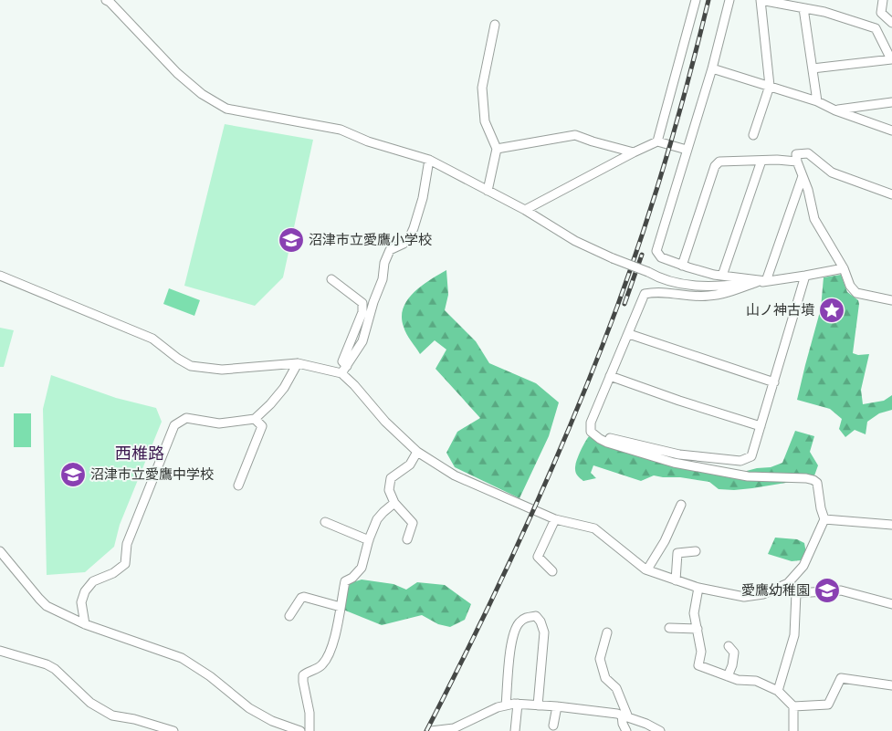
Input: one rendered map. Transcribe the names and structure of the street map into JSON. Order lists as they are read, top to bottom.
{
  "districts": ["西椎路"],
  "places": {
    "school or university": ["沼津市立愛鷹小学校", "沼津市立愛鷹中学校", "愛鷹幼稚園"],
    "place": ["山ノ神古墳"]
  }
}
